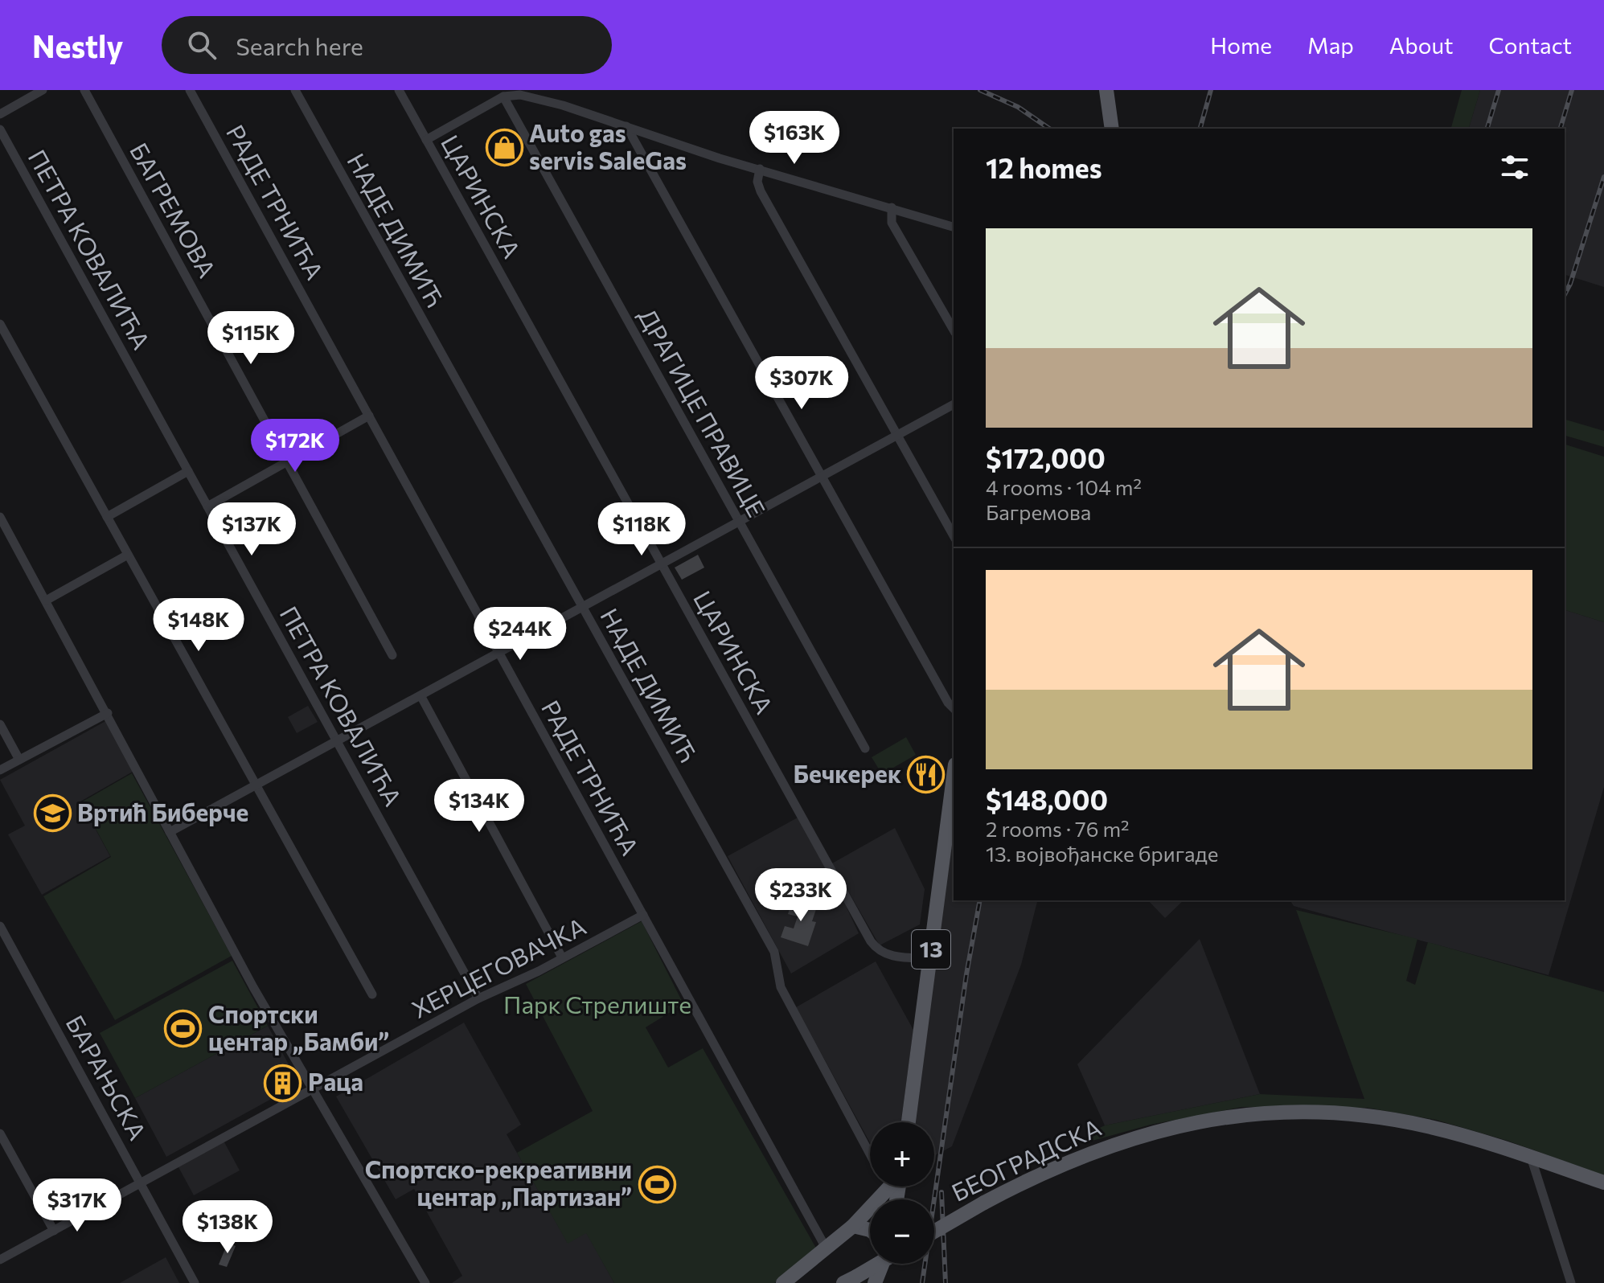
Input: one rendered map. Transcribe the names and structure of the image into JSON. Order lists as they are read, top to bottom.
{
  "streets": {
    "main road": ["13", "БЕОГРАДСКА"],
    "street": [
      "ЦАРИНСКА",
      "РАДЕ ТРНИЋА",
      "БАГРЕМОВА",
      "НАДЕ ДИМИЋ",
      "ПЕТРА КОВАЛИЋА",
      "ДРАГИЦЕ ПРАВИЦЕ",
      "ХЕРЦЕГОВАЧКА",
      "БАРАЊСКА"
    ]
  },
  "crossings": [
    ["ЦАРИНСКА", "13"],
    ["РАДЕ ТРНИЋА", "ХЕРЦЕГОВАЧКА"],
    ["ПЕТРА КОВАЛИЋА", "ХЕРЦЕГОВАЧКА"],
    ["ХЕРЦЕГОВАЧКА", "БАРАЊСКА"]
  ],
  "parks": ["Парк Стрелиште"],
  "places": {
    "shop": ["Auto gas servis SaleGas"],
    "restaurant": ["Бечкерек"],
    "school or university": ["Вртић Биберче"],
    "sports": ["Спортски центар „Бамби”", "Спортско-рекреативни центар „Партизан”"],
    "building": ["Раца"]
  },
  "page": {
    "header": "Nestly",
    "search": "Search here",
    "nav": [
      "Home",
      "Map",
      "About",
      "Contact"
    ],
    "price": [
      "$163K",
      "$115K",
      "$307K",
      "$172K",
      "$137K",
      "$118K",
      "$148K",
      "$244K",
      "$134K",
      "$233K",
      "$317K",
      "$138K"
    ],
    "heading": "12 homes",
    "list": [
      {
        "name": "$172,000",
        "note": "4 rooms · 104 m² · Багремова"
      },
      {
        "name": "$148,000",
        "note": "2 rooms · 76 m² · 13. војвођанске бригаде"
      }
    ],
    "map_buttons": ["+", "−"]
  }
}
